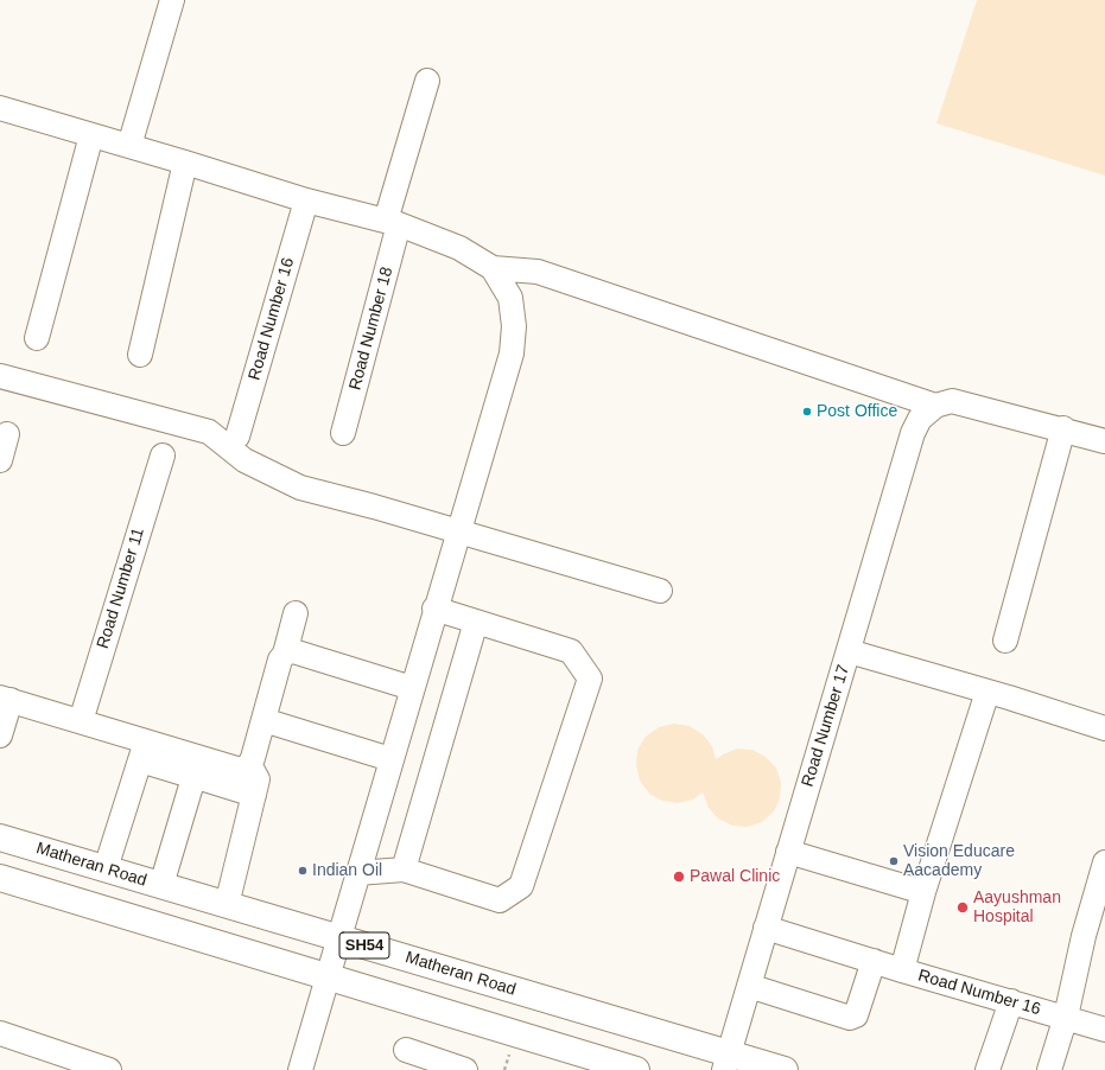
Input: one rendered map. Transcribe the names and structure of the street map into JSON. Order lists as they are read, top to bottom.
{
  "streets": {
    "main road": ["Matheran Road", "SH54"],
    "street": [
      "Road Number 16",
      "Road Number 18",
      "Road Number 11",
      "Road Number 17"
    ]
  },
  "crossings": [
    ["Road Number 17", "Matheran Road"]
  ],
  "places": [
    "Post Office",
    "Vision Educare Aacademy",
    "Indian Oil",
    "Pawal Clinic",
    "Aayushman Hospital"
  ]
}
